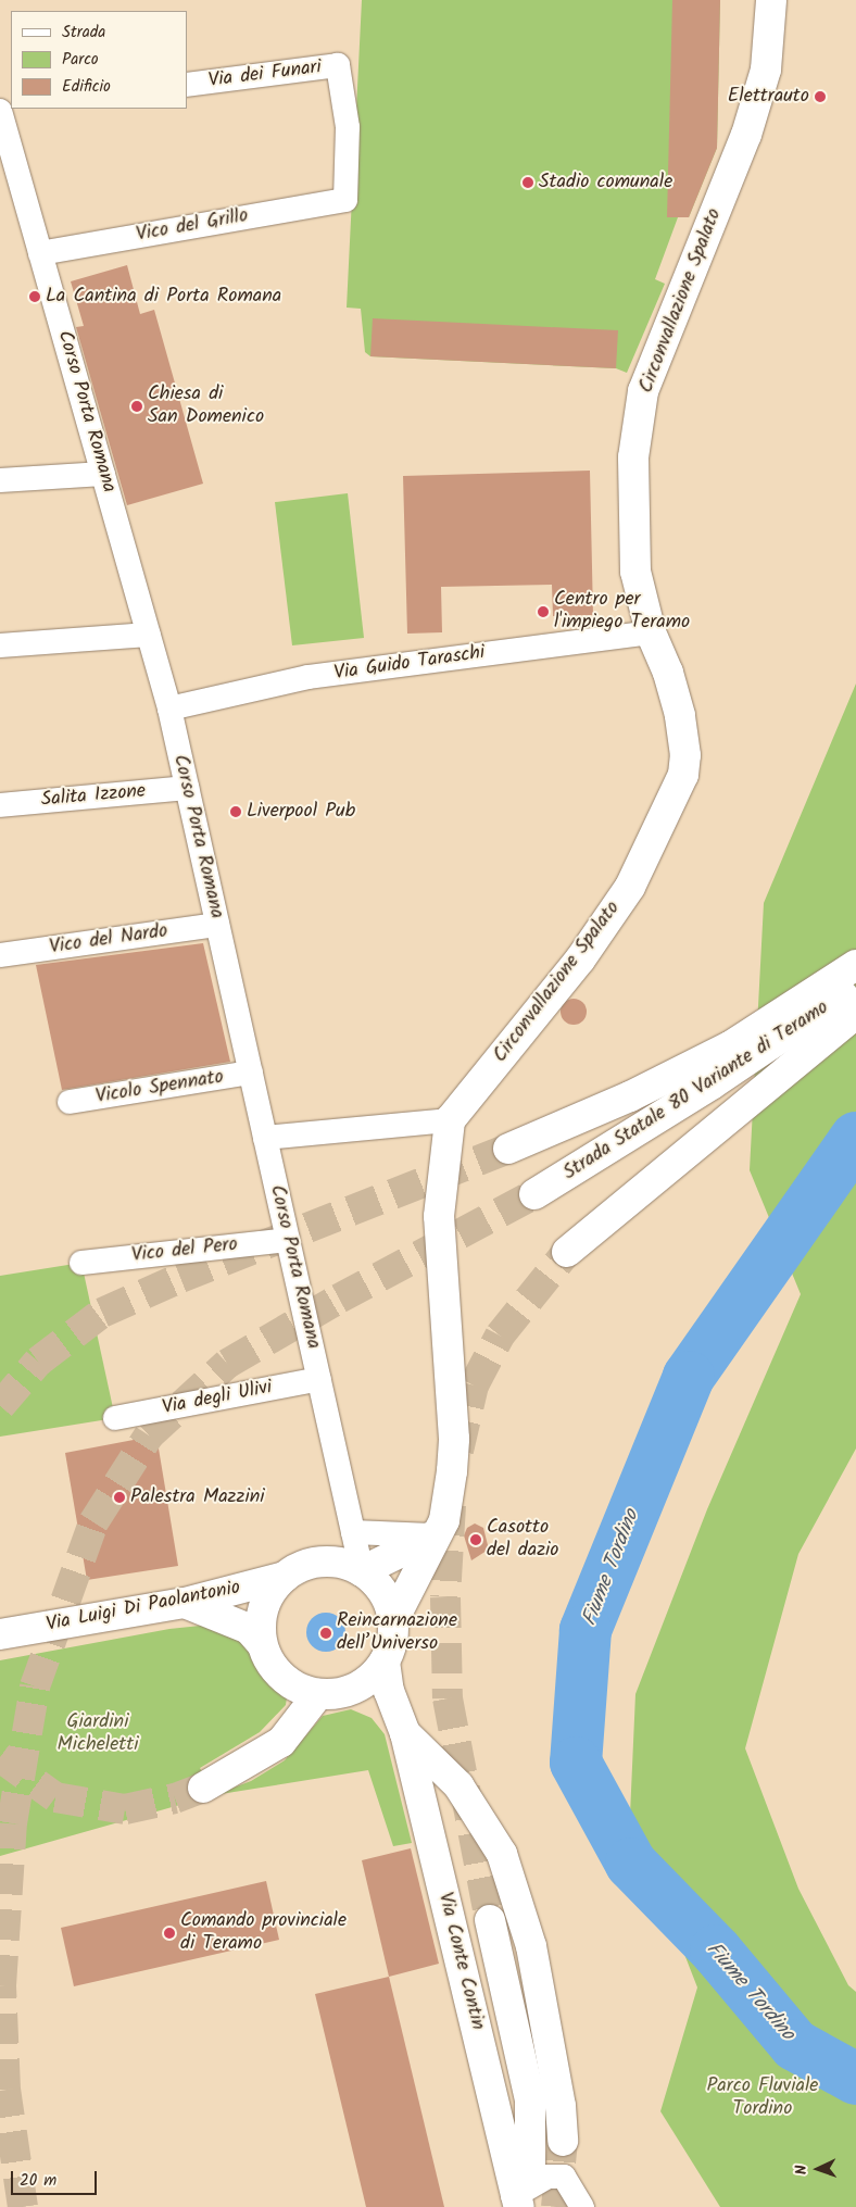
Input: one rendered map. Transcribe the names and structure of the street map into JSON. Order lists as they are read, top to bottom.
{
  "streets": {
    "main road": [
      "Circonvallazione Spalato",
      "Strada Statale 80 Variante di Teramo",
      "Via Luigi Di Paolantonio",
      "Via Conte Contin"
    ],
    "street": [
      "Via dei Funari",
      "Vico del Grillo",
      "Corso Porta Romana",
      "Via Guido Taraschi",
      "Salita Izzone",
      "Vico del Nardo",
      "Vicolo Spennato",
      "Vico del Pero",
      "Via degli Ulivi"
    ]
  },
  "crossings": [
    ["Via dei Funari", "Vico del Grillo"],
    ["Vico del Grillo", "Corso Porta Romana"],
    ["Circonvallazione Spalato", "Via Guido Taraschi"],
    ["Corso Porta Romana", "Via Guido Taraschi"],
    ["Corso Porta Romana", "Salita Izzone"],
    ["Corso Porta Romana", "Vico del Nardo"],
    ["Corso Porta Romana", "Vicolo Spennato"],
    ["Corso Porta Romana", "Vico del Pero"],
    ["Corso Porta Romana", "Via degli Ulivi"],
    ["Corso Porta Romana", "Via Luigi Di Paolantonio"],
    ["Corso Porta Romana", "Via Conte Contin"],
    ["Via Luigi Di Paolantonio", "Via Conte Contin"]
  ],
  "water": ["Fiume Tordino"],
  "parks": ["Giardini Micheletti", "Parco Fluviale Tordino"],
  "places": [
    "Elettrauto",
    "Stadio comunale",
    "La Cantina di Porta Romana",
    "Chiesa di San Domenico",
    "Centro per l'impiego Teramo",
    "Liverpool Pub",
    "Palestra Mazzini",
    "Casotto del dazio",
    "Reincarnazione dell’Universo",
    "Comando provinciale di Teramo"
  ],
  "legend": ["Strada", "Parco", "Edificio"],
  "scale_bar": "20 m",
  "north": "left"
}
